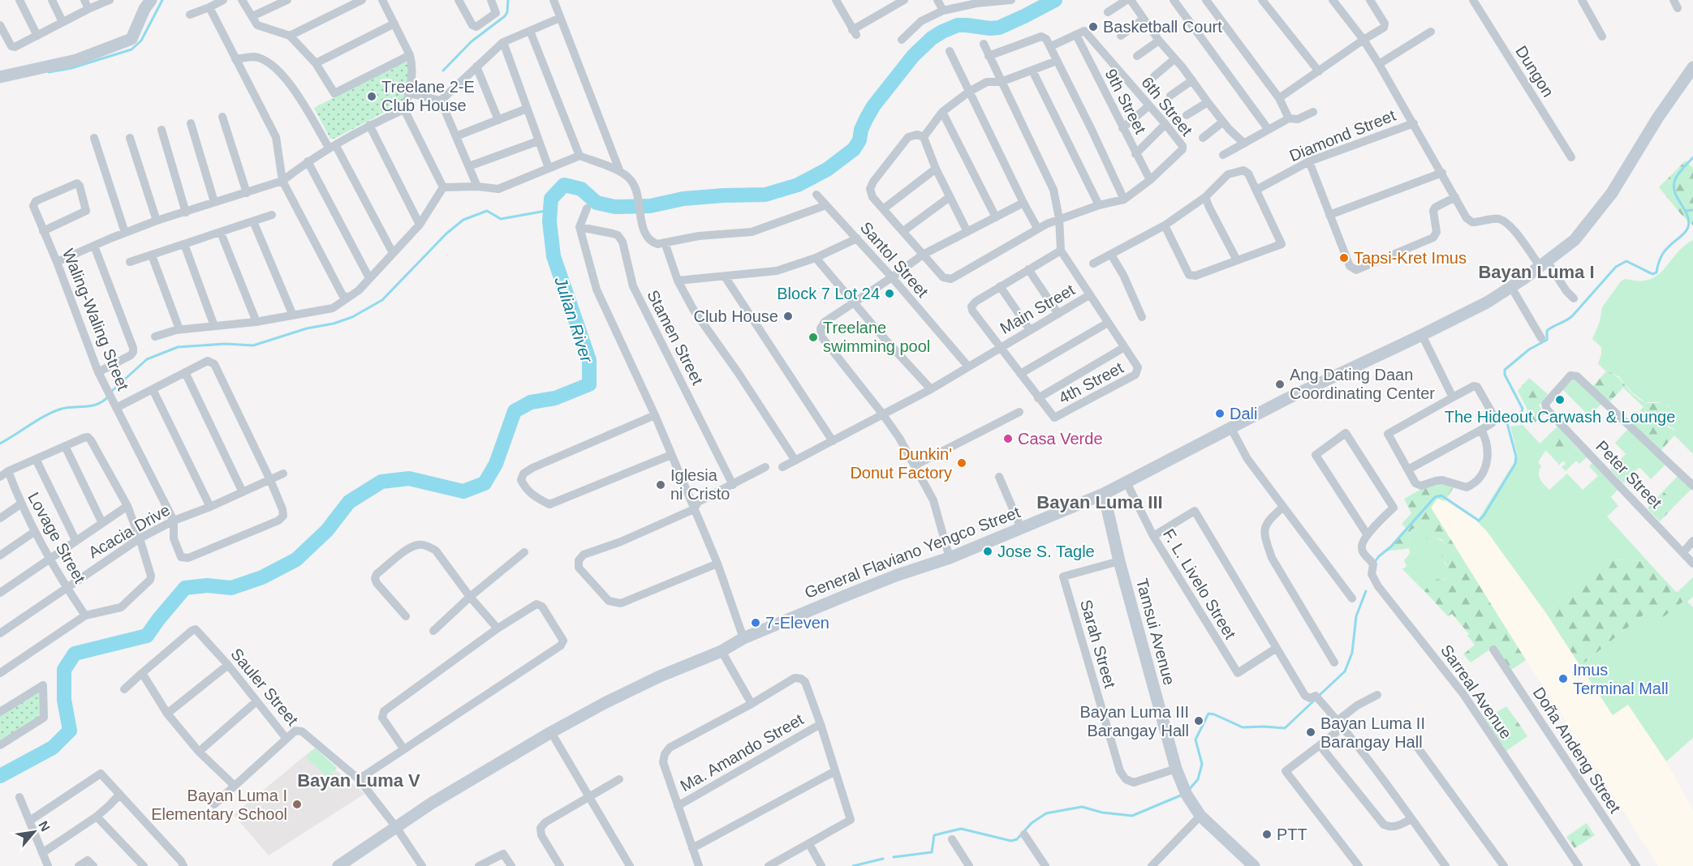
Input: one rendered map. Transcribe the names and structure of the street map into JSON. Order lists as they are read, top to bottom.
{
  "streets": {
    "main road": ["General Flaviano Yengco Street", "Tamsui Avenue"],
    "street": [
      "Dungon",
      "9th Street",
      "6th Street",
      "Diamond Street",
      "Santol Street",
      "Main Street",
      "Waling-Waling Street",
      "Stamen Street",
      "4th Street",
      "Peter Street",
      "Acacia Drive",
      "Lovage Street",
      "F. L. Livelo Street",
      "Sarah Street",
      "Sauler Street",
      "Sarreal Avenue",
      "Doña Andeng Street",
      "Ma. Amando Street"
    ]
  },
  "crossings": [
    ["9th Street", "6th Street"],
    ["6th Street", "Main Street"],
    ["Santol Street", "Main Street"],
    ["Main Street", "4th Street"],
    ["Waling-Waling Street", "Acacia Drive"],
    ["Acacia Drive", "Lovage Street"],
    ["General Flaviano Yengco Street", "F. L. Livelo Street"],
    ["General Flaviano Yengco Street", "Tamsui Avenue"],
    ["General Flaviano Yengco Street", "Sauler Street"],
    ["Tamsui Avenue", "Sarah Street"]
  ],
  "districts": ["Bayan Luma I", "Bayan Luma III", "Bayan Luma V"],
  "water": ["Julian River"],
  "places": [
    "Basketball Court",
    "Treelane 2-E Club House",
    "Tapsi-Kret Imus",
    "Block 7 Lot 24",
    "Club House",
    "Treelane swimming pool",
    "Ang Dating Daan Coordinating Center",
    "The Hideout Carwash & Lounge",
    "Dali",
    "Casa Verde",
    "Dunkin' Donut Factory",
    "Iglesia ni Cristo",
    "Jose S. Tagle",
    "7-Eleven",
    "Imus Terminal Mall",
    "Bayan Luma III Barangay Hall",
    "Bayan Luma II Barangay Hall",
    "Bayan Luma I Elementary School",
    "PTT"
  ],
  "north": "top right"
}
